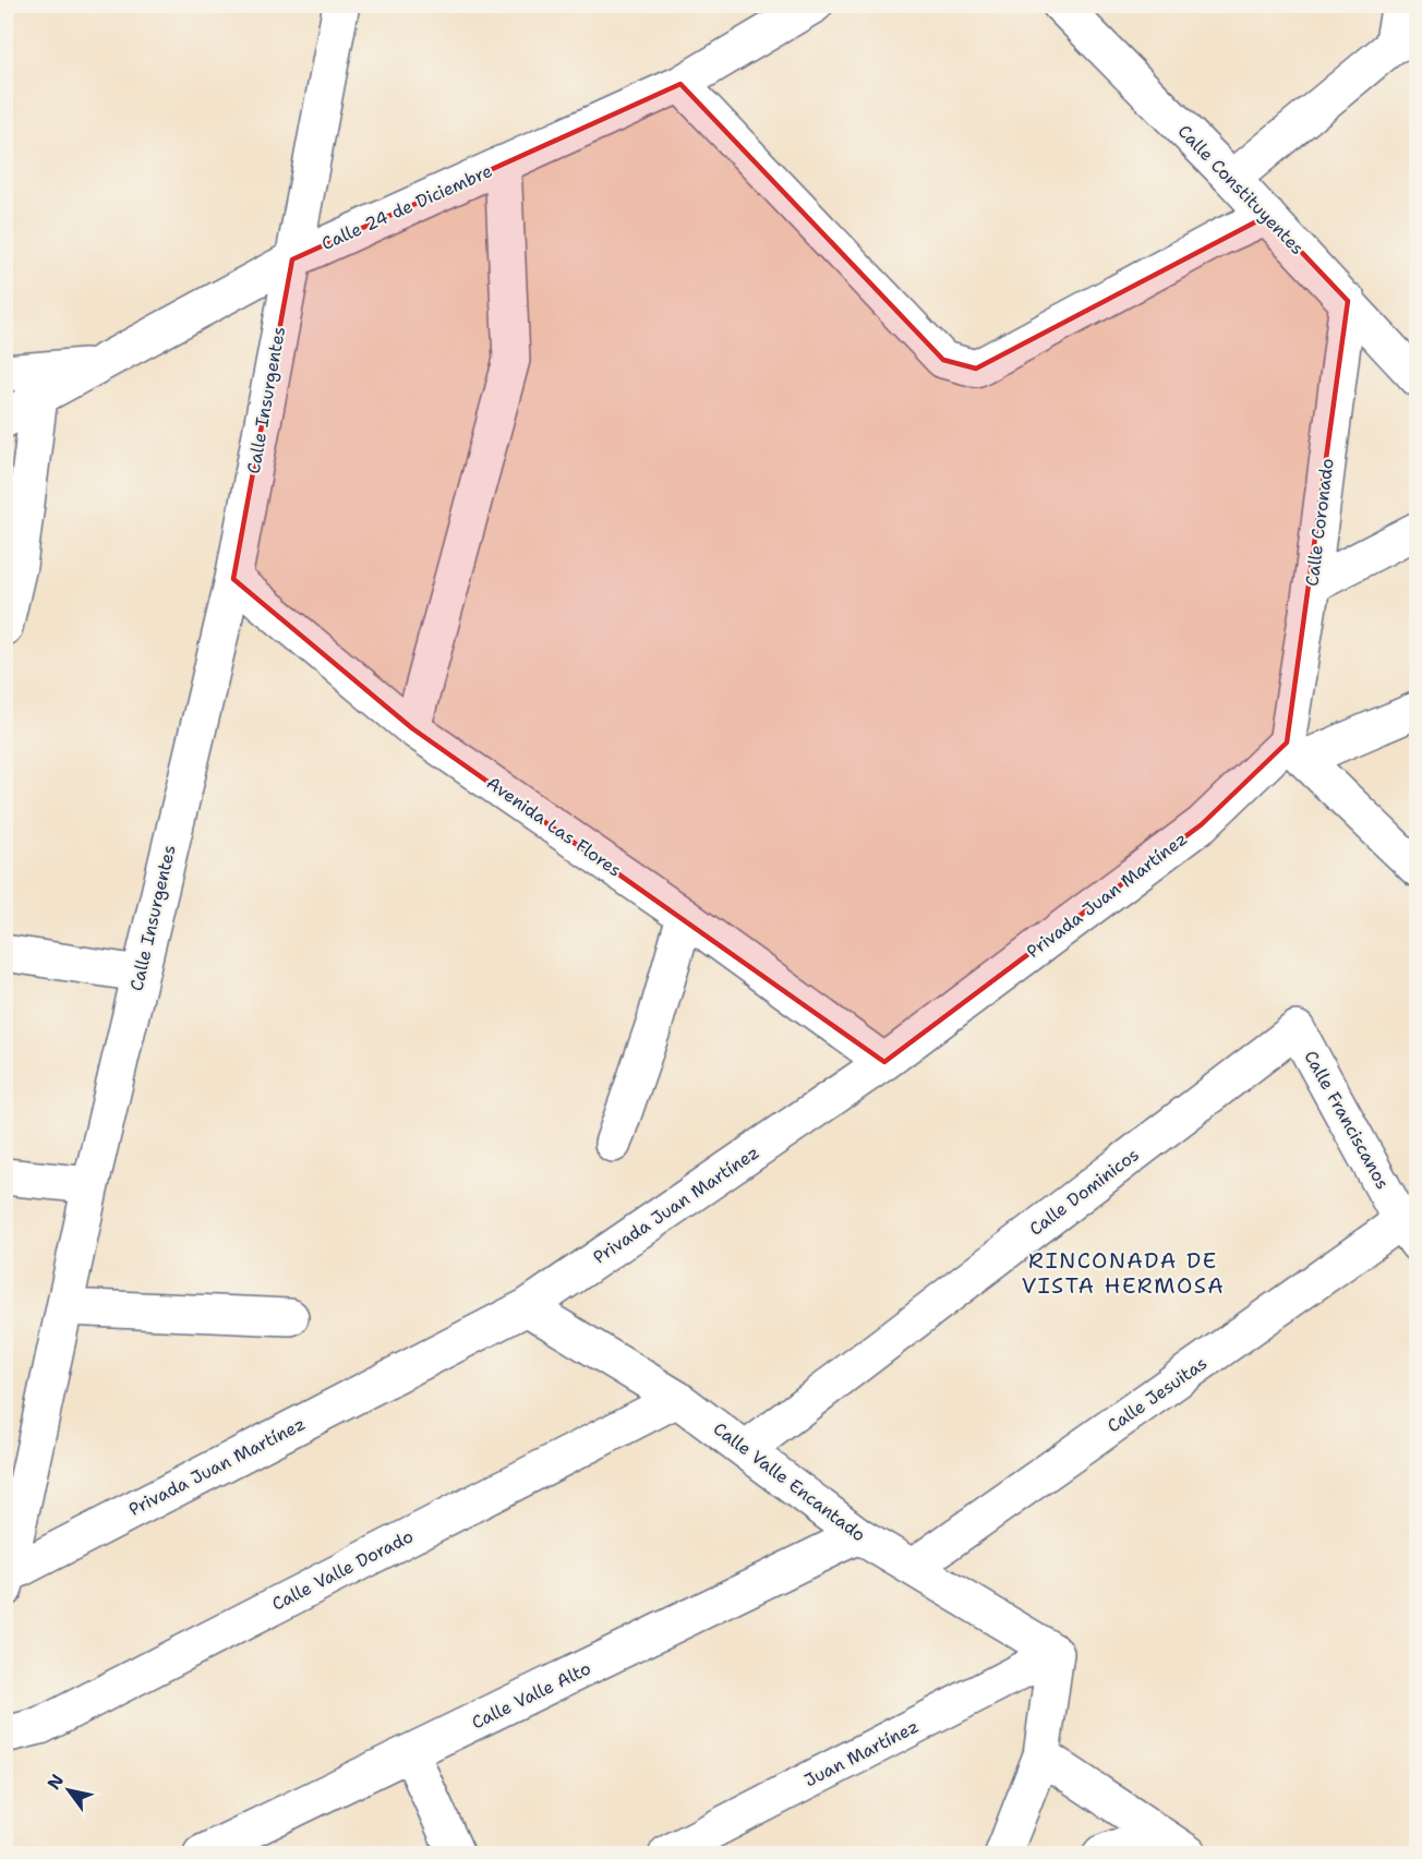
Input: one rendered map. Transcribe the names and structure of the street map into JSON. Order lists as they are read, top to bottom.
{
  "streets": {
    "street": [
      "Calle Constituyentes",
      "Calle 24 de Diciembre",
      "Calle Insurgentes",
      "Calle Coronado",
      "Avenida Las Flores",
      "Privada Juan Martínez",
      "Calle Franciscanos",
      "Calle Dominicos",
      "Calle Jesuitas",
      "Calle Valle Encantado",
      "Calle Valle Dorado",
      "Calle Valle Alto",
      "Juan Martínez"
    ]
  },
  "crossings": [
    ["Calle Constituyentes", "Calle Coronado"],
    ["Calle 24 de Diciembre", "Calle Insurgentes"],
    ["Calle Insurgentes", "Avenida Las Flores"],
    ["Calle Insurgentes", "Privada Juan Martínez"],
    ["Calle Coronado", "Privada Juan Martínez"],
    ["Avenida Las Flores", "Privada Juan Martínez"],
    ["Privada Juan Martínez", "Calle Valle Encantado"],
    ["Calle Franciscanos", "Calle Dominicos"],
    ["Calle Franciscanos", "Calle Jesuitas"],
    ["Calle Dominicos", "Calle Valle Encantado"],
    ["Calle Jesuitas", "Calle Valle Encantado"],
    ["Calle Valle Encantado", "Calle Valle Dorado"],
    ["Calle Valle Encantado", "Calle Valle Alto"],
    ["Calle Valle Encantado", "Juan Martínez"]
  ],
  "districts": ["RINCONADA DE VISTA HERMOSA"],
  "north": "top left"
}
